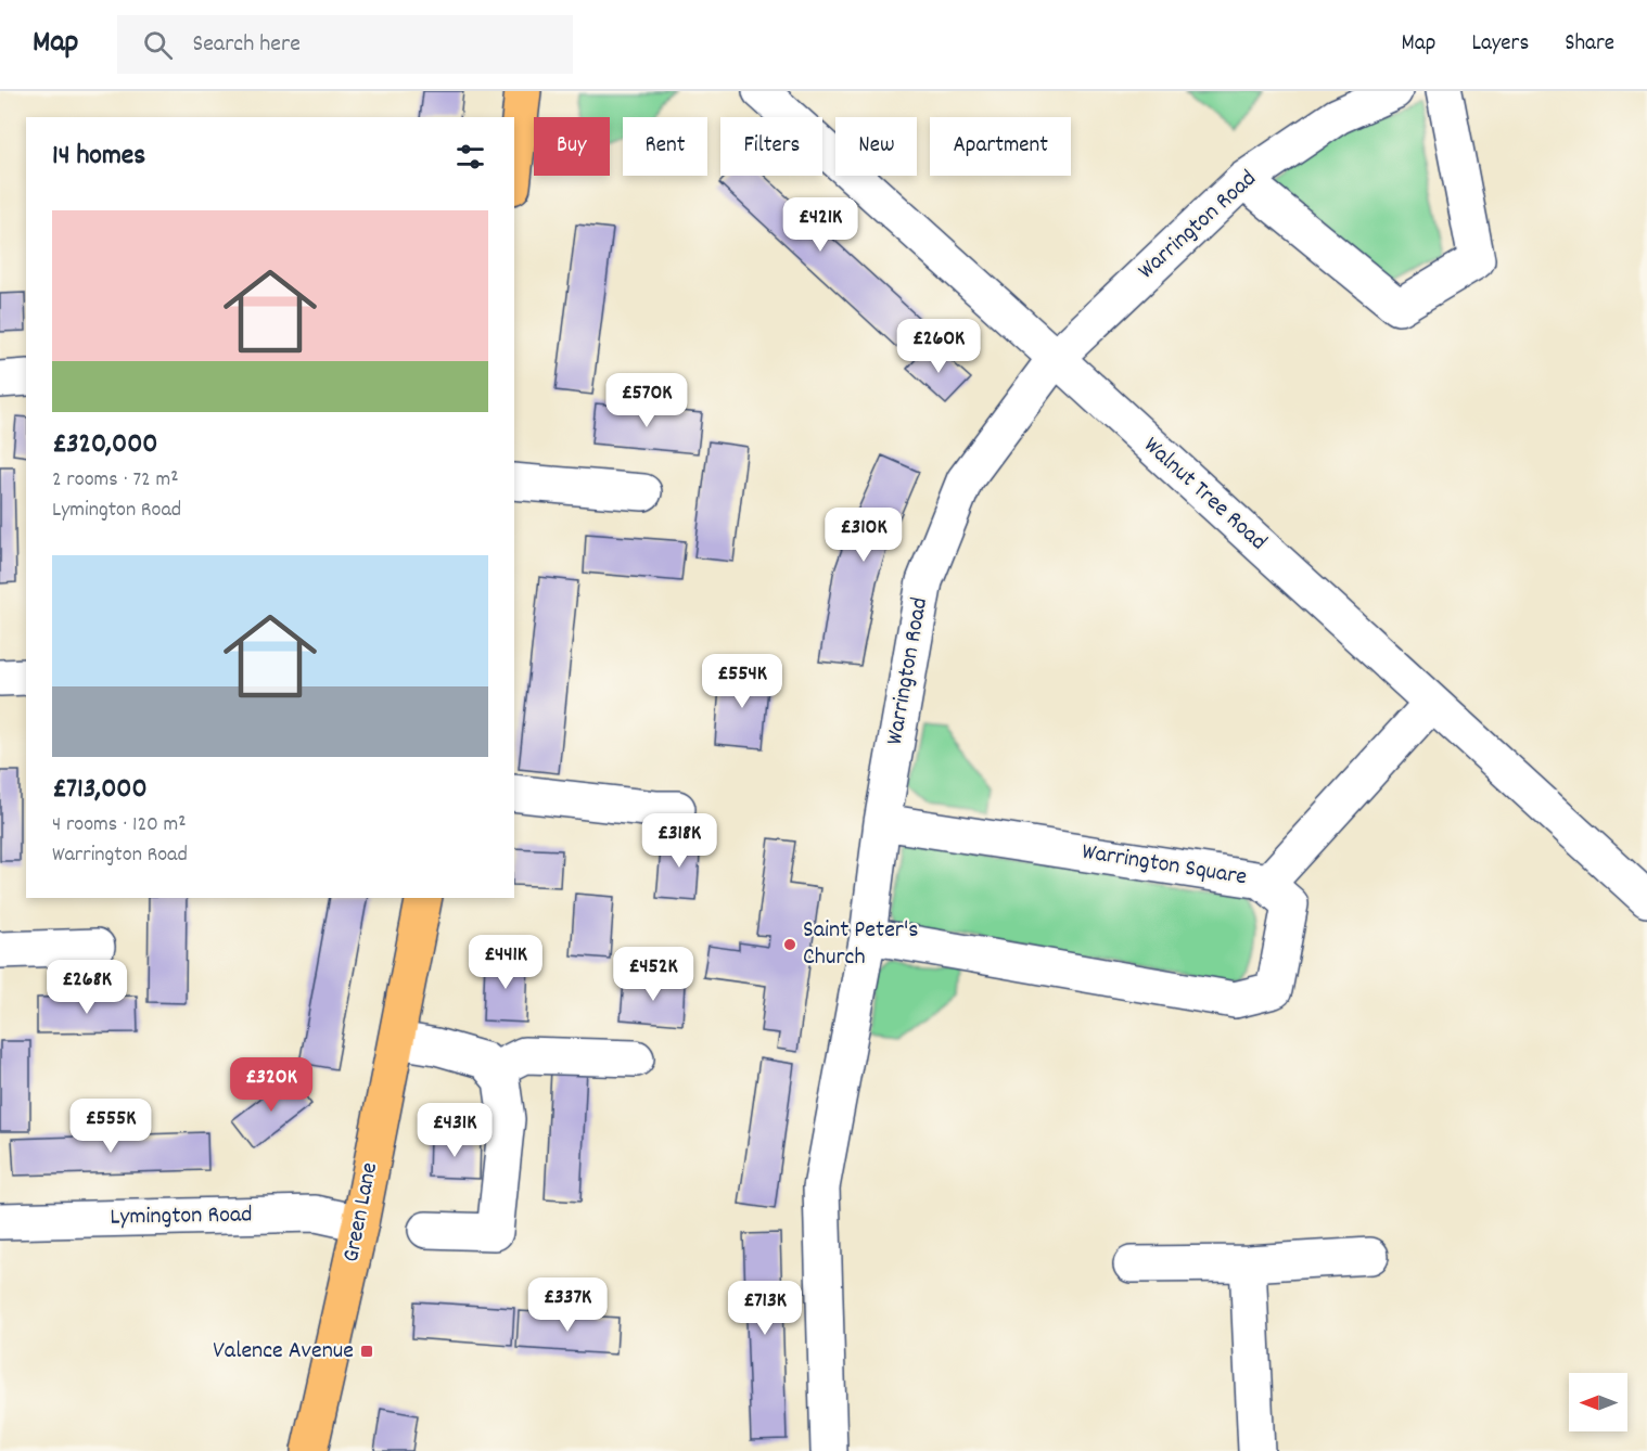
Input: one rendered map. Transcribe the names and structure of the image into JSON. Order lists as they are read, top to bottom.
{
  "streets": {
    "main road": ["Green Lane"],
    "street": [
      "Warrington Road",
      "Walnut Tree Road",
      "Warrington Square",
      "Lymington Road"
    ]
  },
  "crossings": [
    ["Warrington Road", "Walnut Tree Road"],
    ["Warrington Road", "Warrington Square"],
    ["Green Lane", "Lymington Road"]
  ],
  "places": {
    "other": ["Saint Peter's Church"],
    "transit": ["Valence Avenue"]
  },
  "north": "left",
  "page": {
    "header": "Map",
    "search": "Search here",
    "nav": ["Map", "Layers", "Share"],
    "chip": [
      "Buy",
      "Rent",
      "Filters",
      "New",
      "Apartment"
    ],
    "heading": "14 homes",
    "list": [
      {
        "name": "£320,000",
        "note": "2 rooms · 72 m² · Lymington Road"
      },
      {
        "name": "£713,000",
        "note": "4 rooms · 120 m² · Warrington Road"
      }
    ],
    "price": [
      "£421K",
      "£260K",
      "£570K",
      "£310K",
      "£554K",
      "£318K",
      "£441K",
      "£452K",
      "£268K",
      "£320K",
      "£555K",
      "£431K",
      "£337K",
      "£713K"
    ]
  }
}
